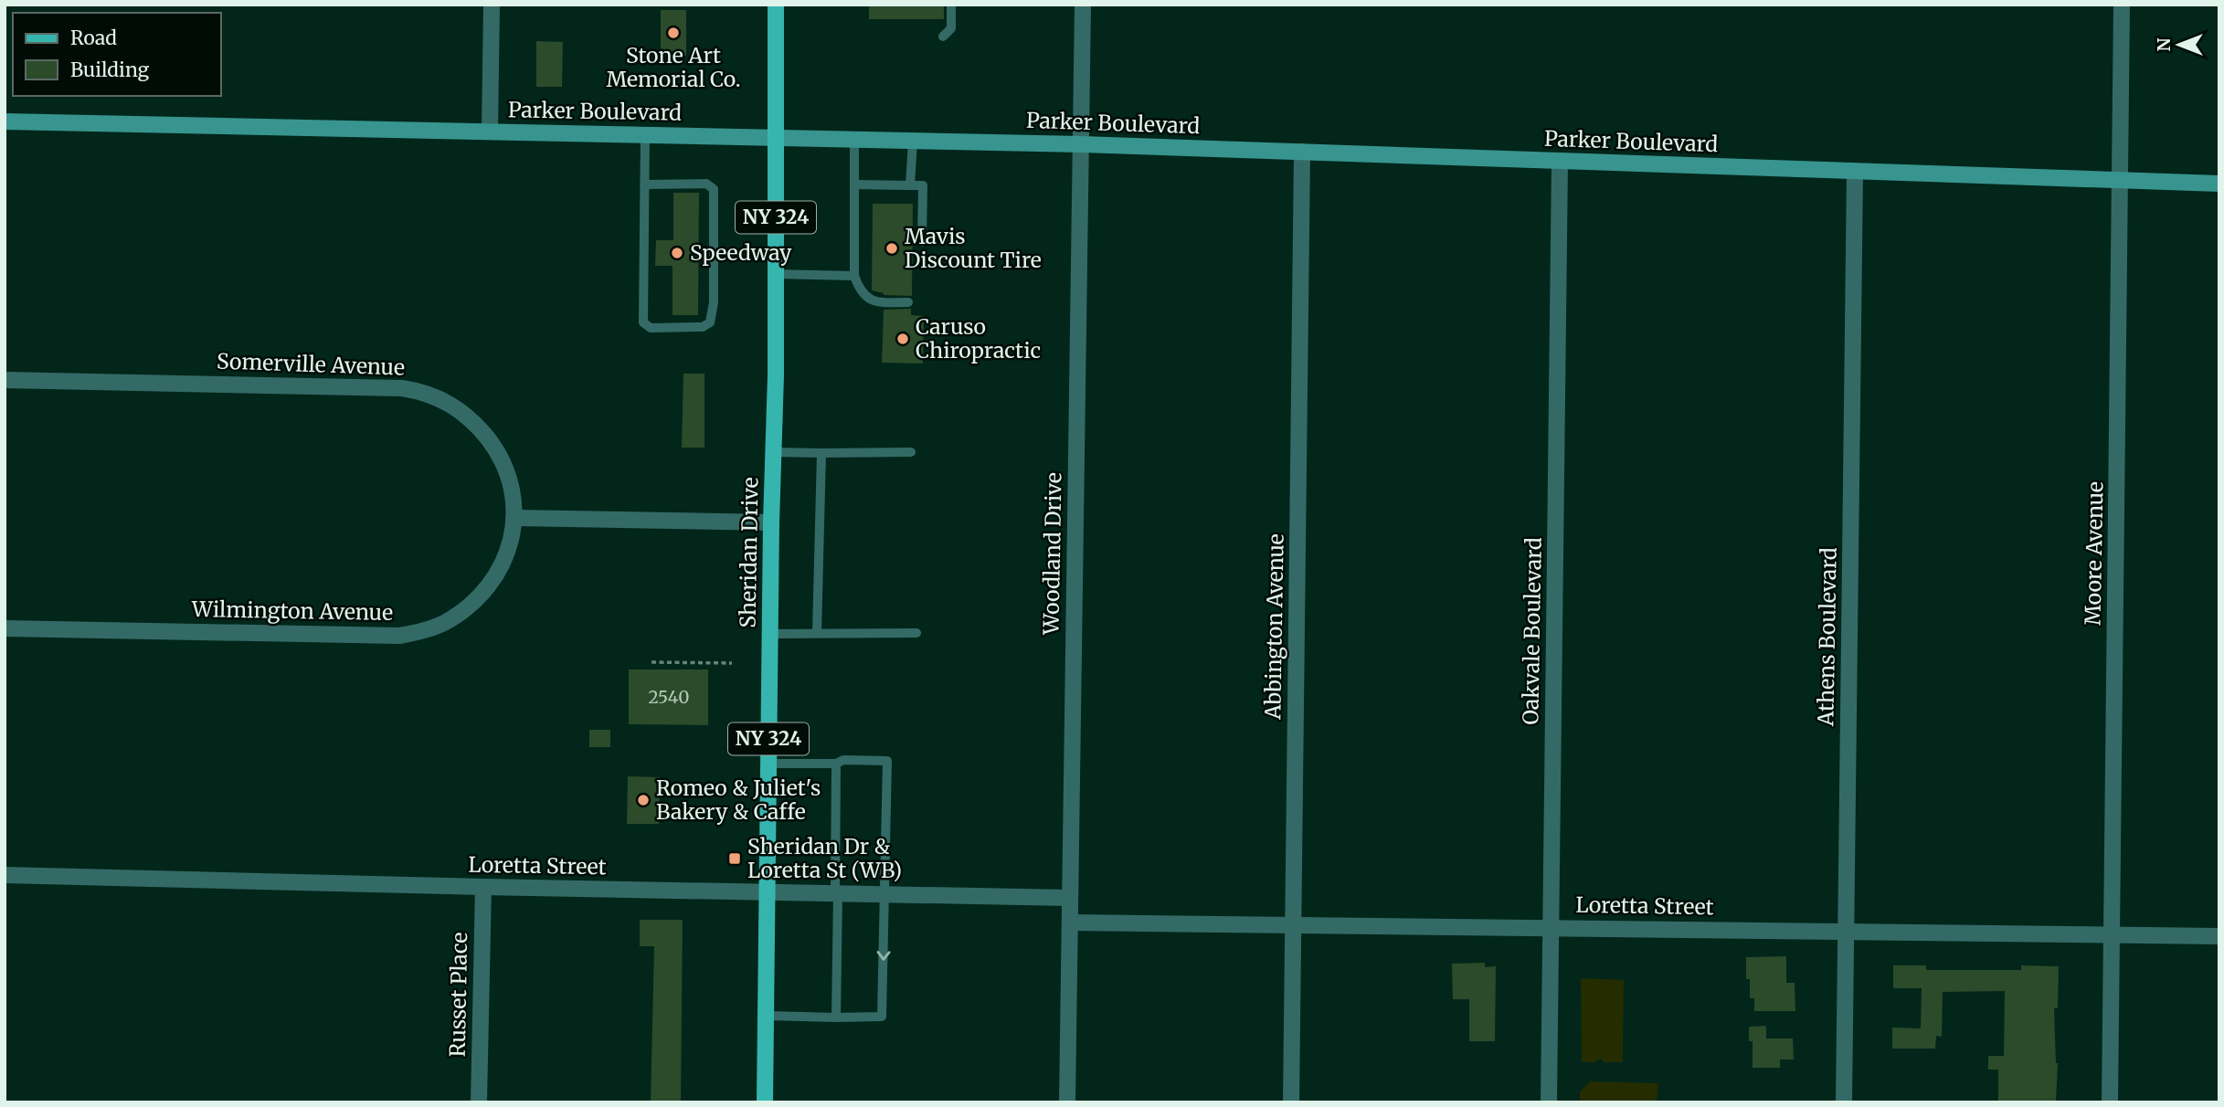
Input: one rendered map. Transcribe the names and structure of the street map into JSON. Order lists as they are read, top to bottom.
{
  "streets": {
    "main road": ["NY 324", "Sheridan Drive"],
    "street": [
      "Parker Boulevard",
      "Somerville Avenue",
      "Woodland Drive",
      "Moore Avenue",
      "Wilmington Avenue",
      "Abbington Avenue",
      "Oakvale Boulevard",
      "Athens Boulevard",
      "Loretta Street",
      "Russet Place"
    ]
  },
  "crossings": [
    ["Parker Boulevard", "Sheridan Drive"],
    ["Parker Boulevard", "Woodland Drive"],
    ["Parker Boulevard", "Moore Avenue"],
    ["Parker Boulevard", "Abbington Avenue"],
    ["Parker Boulevard", "Oakvale Boulevard"],
    ["Parker Boulevard", "Athens Boulevard"],
    ["Somerville Avenue", "Wilmington Avenue"],
    ["Sheridan Drive", "Loretta Street"],
    ["Woodland Drive", "Loretta Street"],
    ["Moore Avenue", "Loretta Street"],
    ["Abbington Avenue", "Loretta Street"],
    ["Oakvale Boulevard", "Loretta Street"],
    ["Athens Boulevard", "Loretta Street"],
    ["Loretta Street", "Russet Place"]
  ],
  "places": {
    "other": [
      "Stone Art Memorial Co.",
      "Mavis Discount Tire",
      "Speedway",
      "Caruso Chiropractic",
      "Romeo & Juliet's Bakery & Caffe"
    ],
    "transit": ["Sheridan Dr & Loretta St (WB)"]
  },
  "house_numbers": ["2540"],
  "legend": ["Road", "Building"],
  "north": "left"
}
